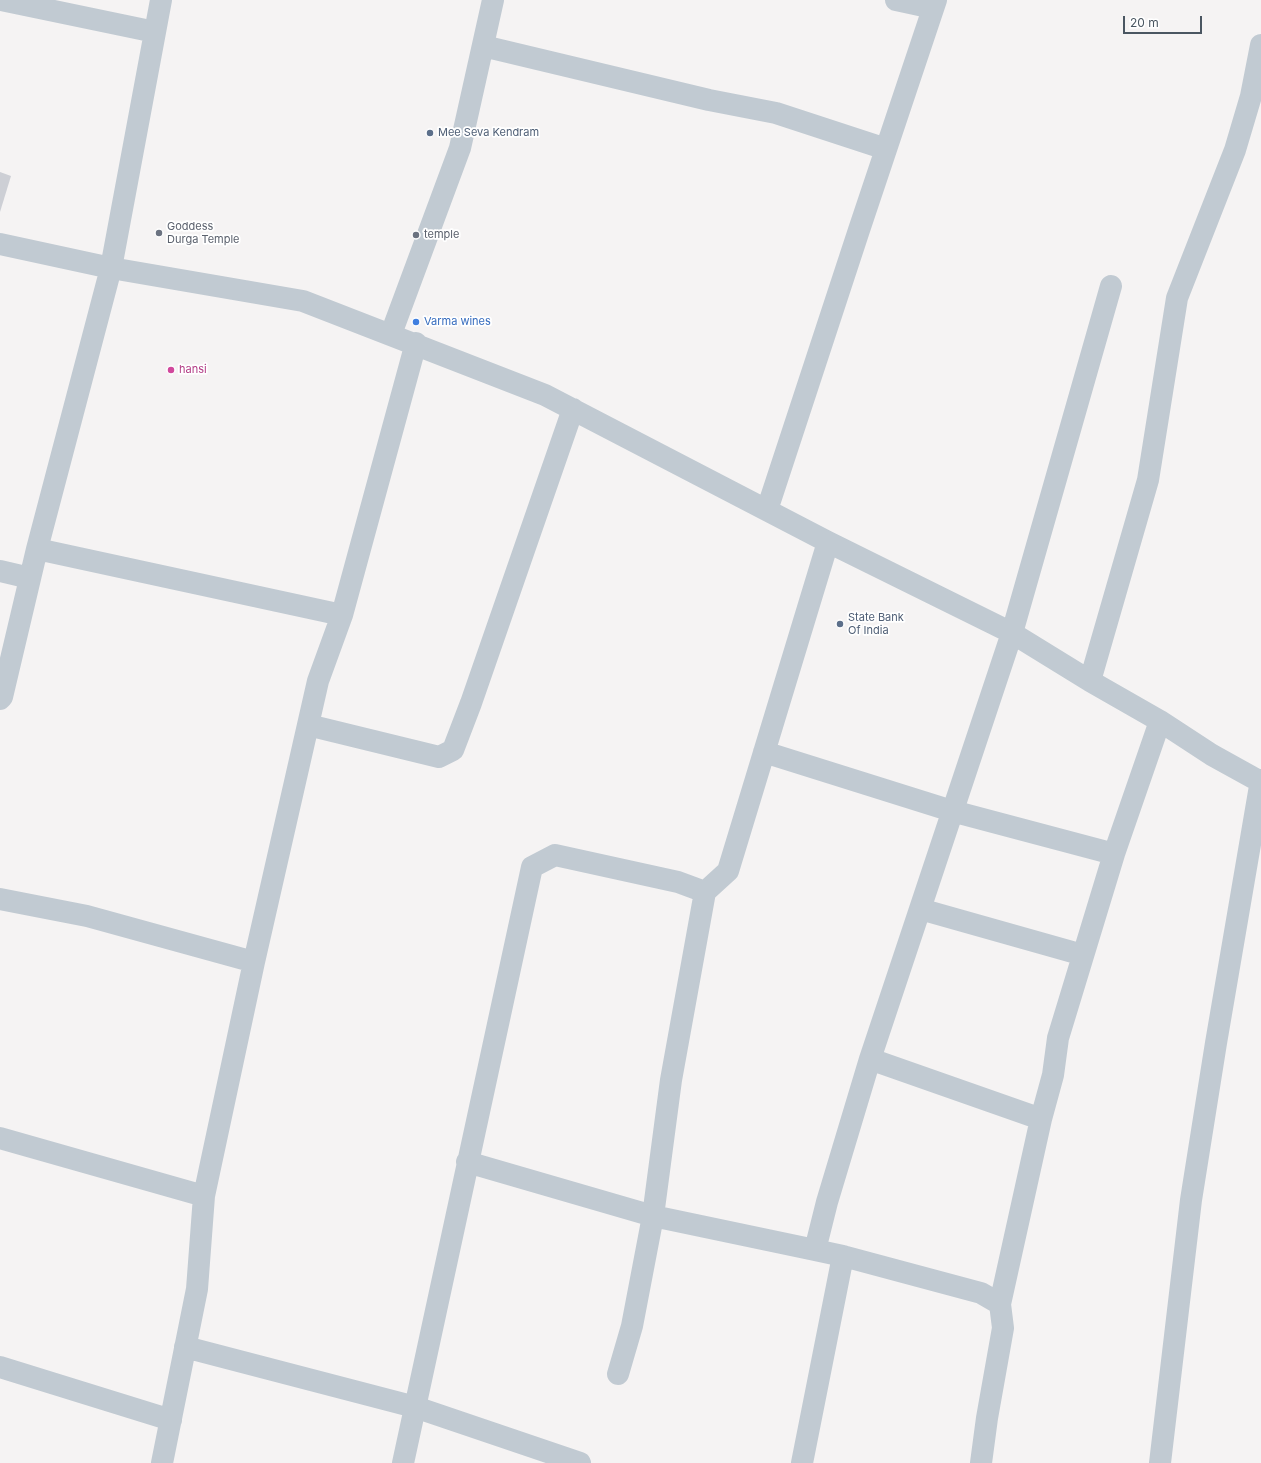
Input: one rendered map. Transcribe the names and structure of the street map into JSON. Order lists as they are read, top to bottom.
{
  "places": [
    "Mee Seva Kendram",
    "Goddess Durga Temple",
    "temple",
    "Varma wines",
    "hansi",
    "State Bank Of India"
  ],
  "scale_bar": "20 m"
}
